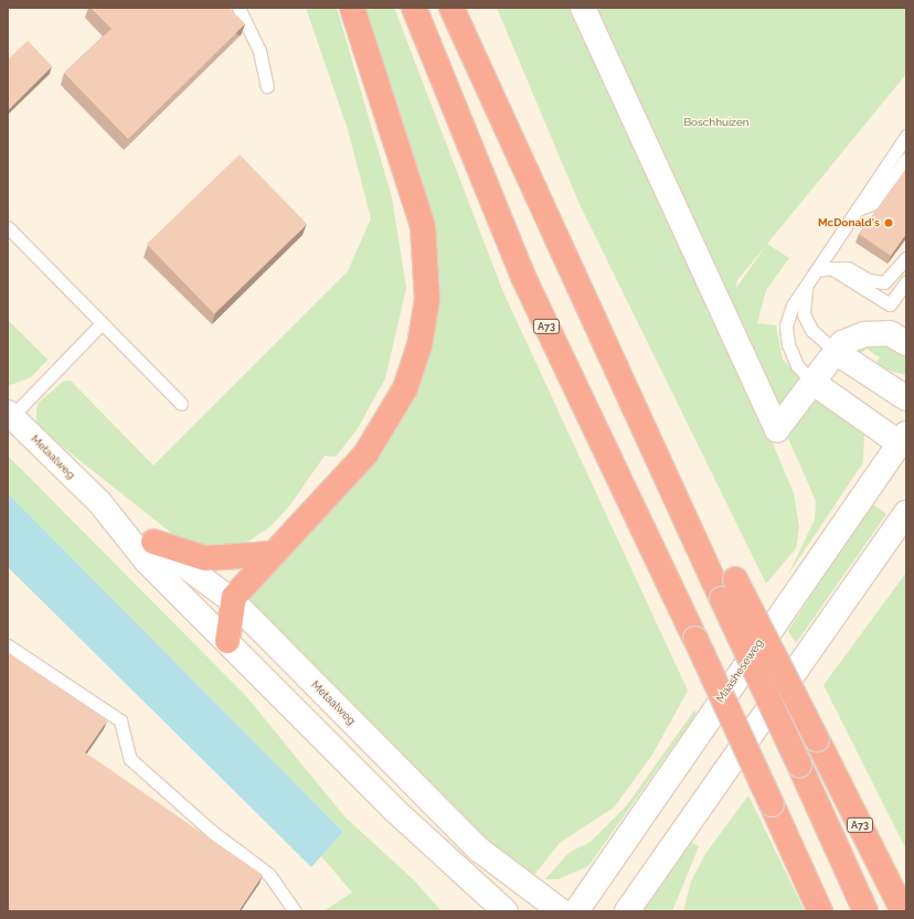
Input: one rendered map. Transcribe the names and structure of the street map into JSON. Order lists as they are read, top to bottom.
{
  "streets": {
    "highway": ["A73"],
    "street": ["Metaalweg", "Maasheseweg"]
  },
  "parks": ["Boschhuizen"],
  "places": ["McDonald's"]
}
